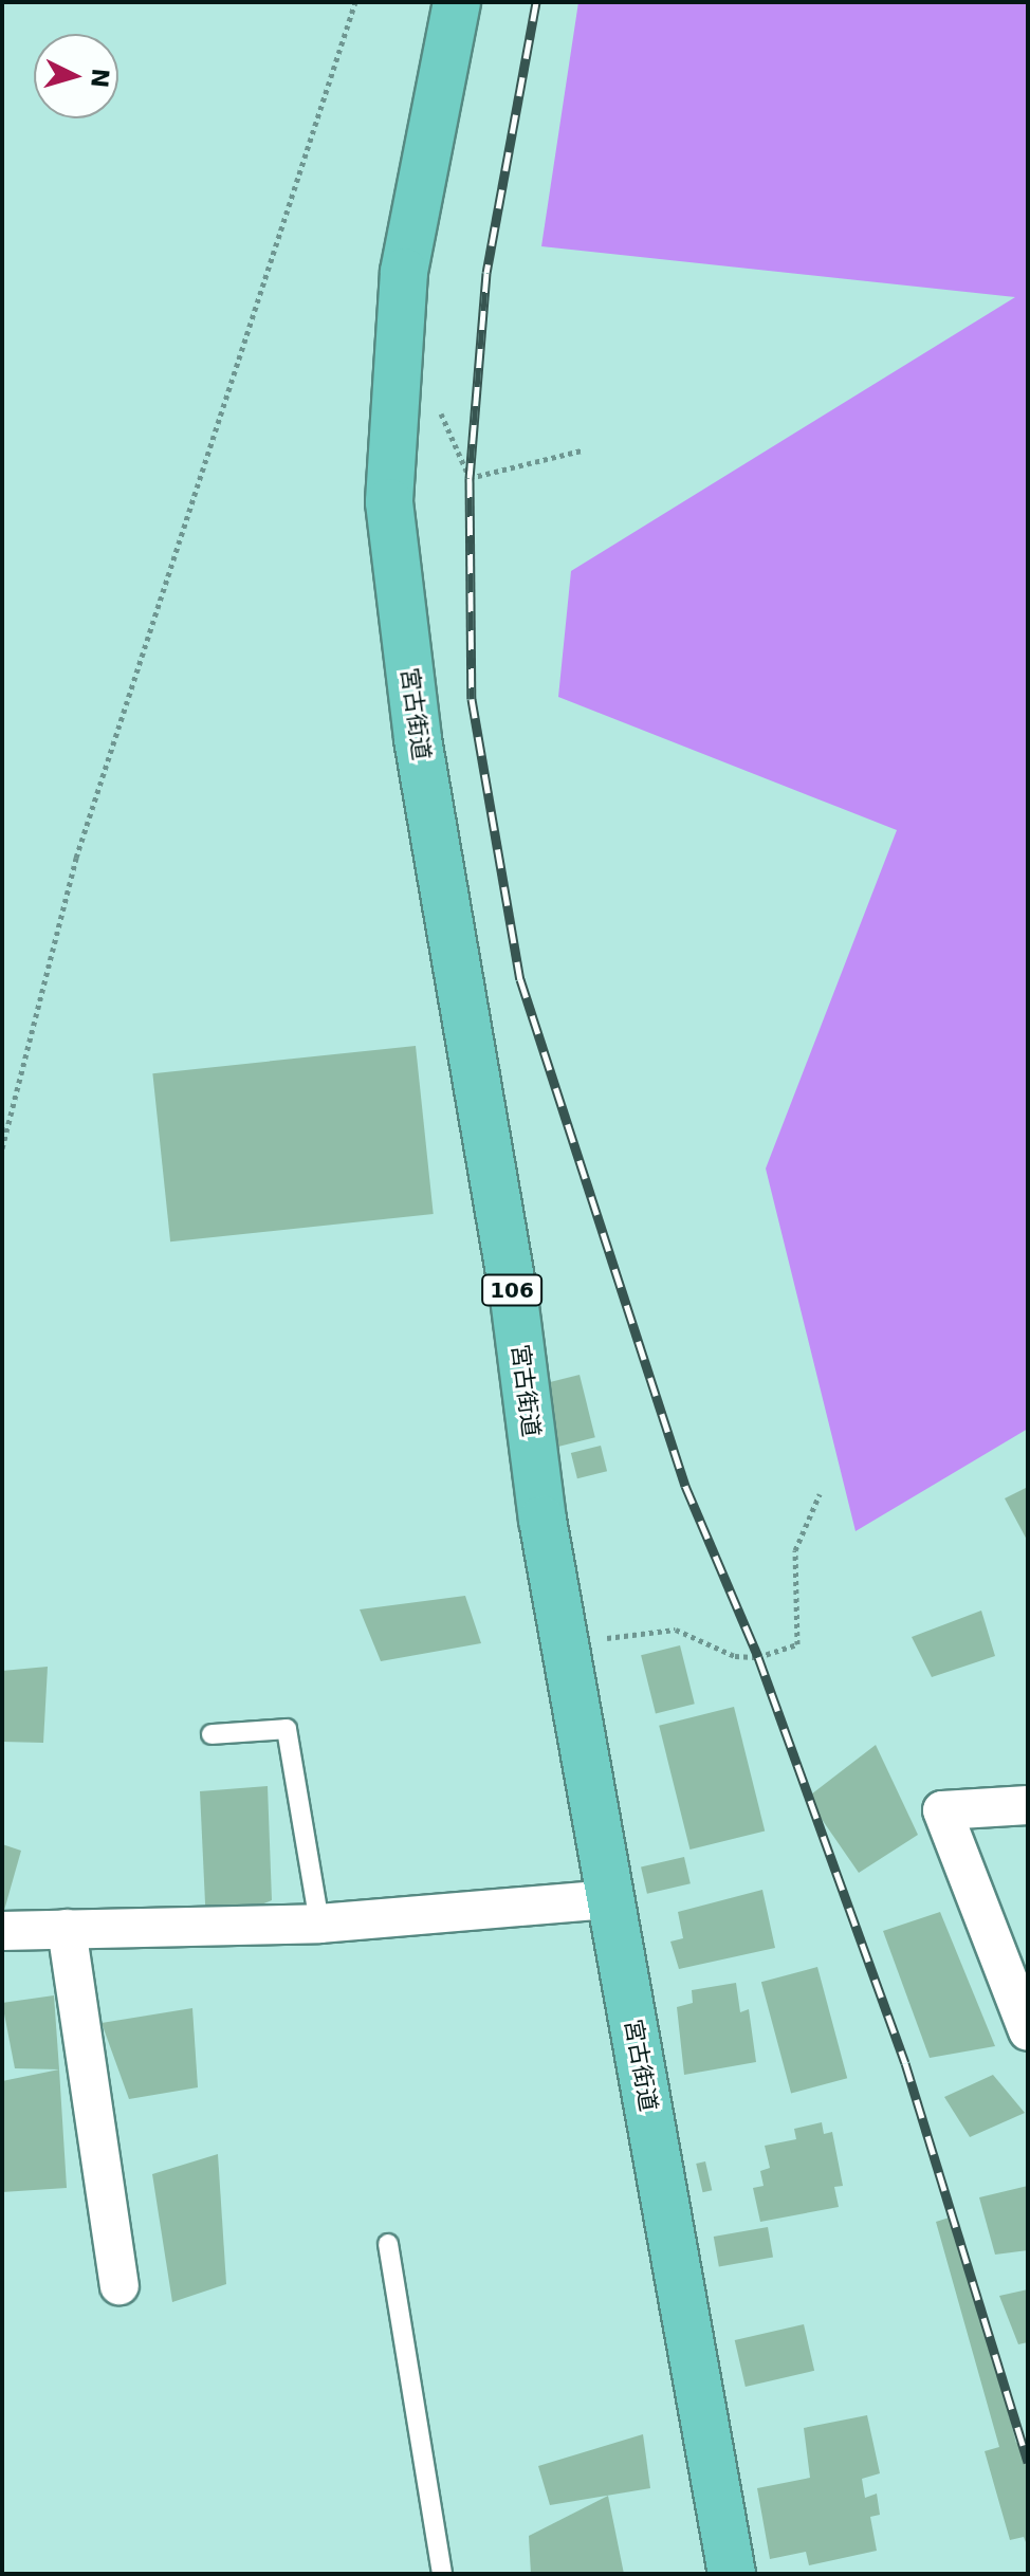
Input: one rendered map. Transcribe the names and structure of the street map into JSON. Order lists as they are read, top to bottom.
{
  "streets": {
    "highway": ["宮古街道", "106"]
  },
  "north": "right"
}
